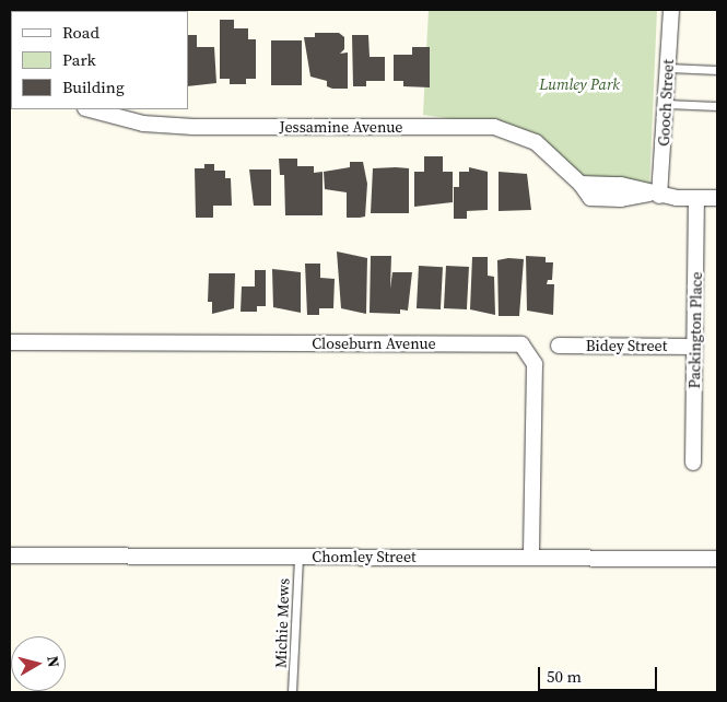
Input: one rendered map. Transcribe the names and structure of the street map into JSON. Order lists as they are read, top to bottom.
{
  "streets": {
    "street": [
      "Gooch Street",
      "Jessamine Avenue",
      "Packington Place",
      "Closeburn Avenue",
      "Bidey Street",
      "Chomley Street"
    ],
    "lane": ["Michie Mews"]
  },
  "crossings": [
    ["Gooch Street", "Jessamine Avenue"],
    ["Packington Place", "Bidey Street"],
    ["Closeburn Avenue", "Chomley Street"],
    ["Chomley Street", "Michie Mews"]
  ],
  "parks": ["Lumley Park"],
  "legend": ["Road", "Park", "Building"],
  "scale_bar": "50 m",
  "north": "right"
}
